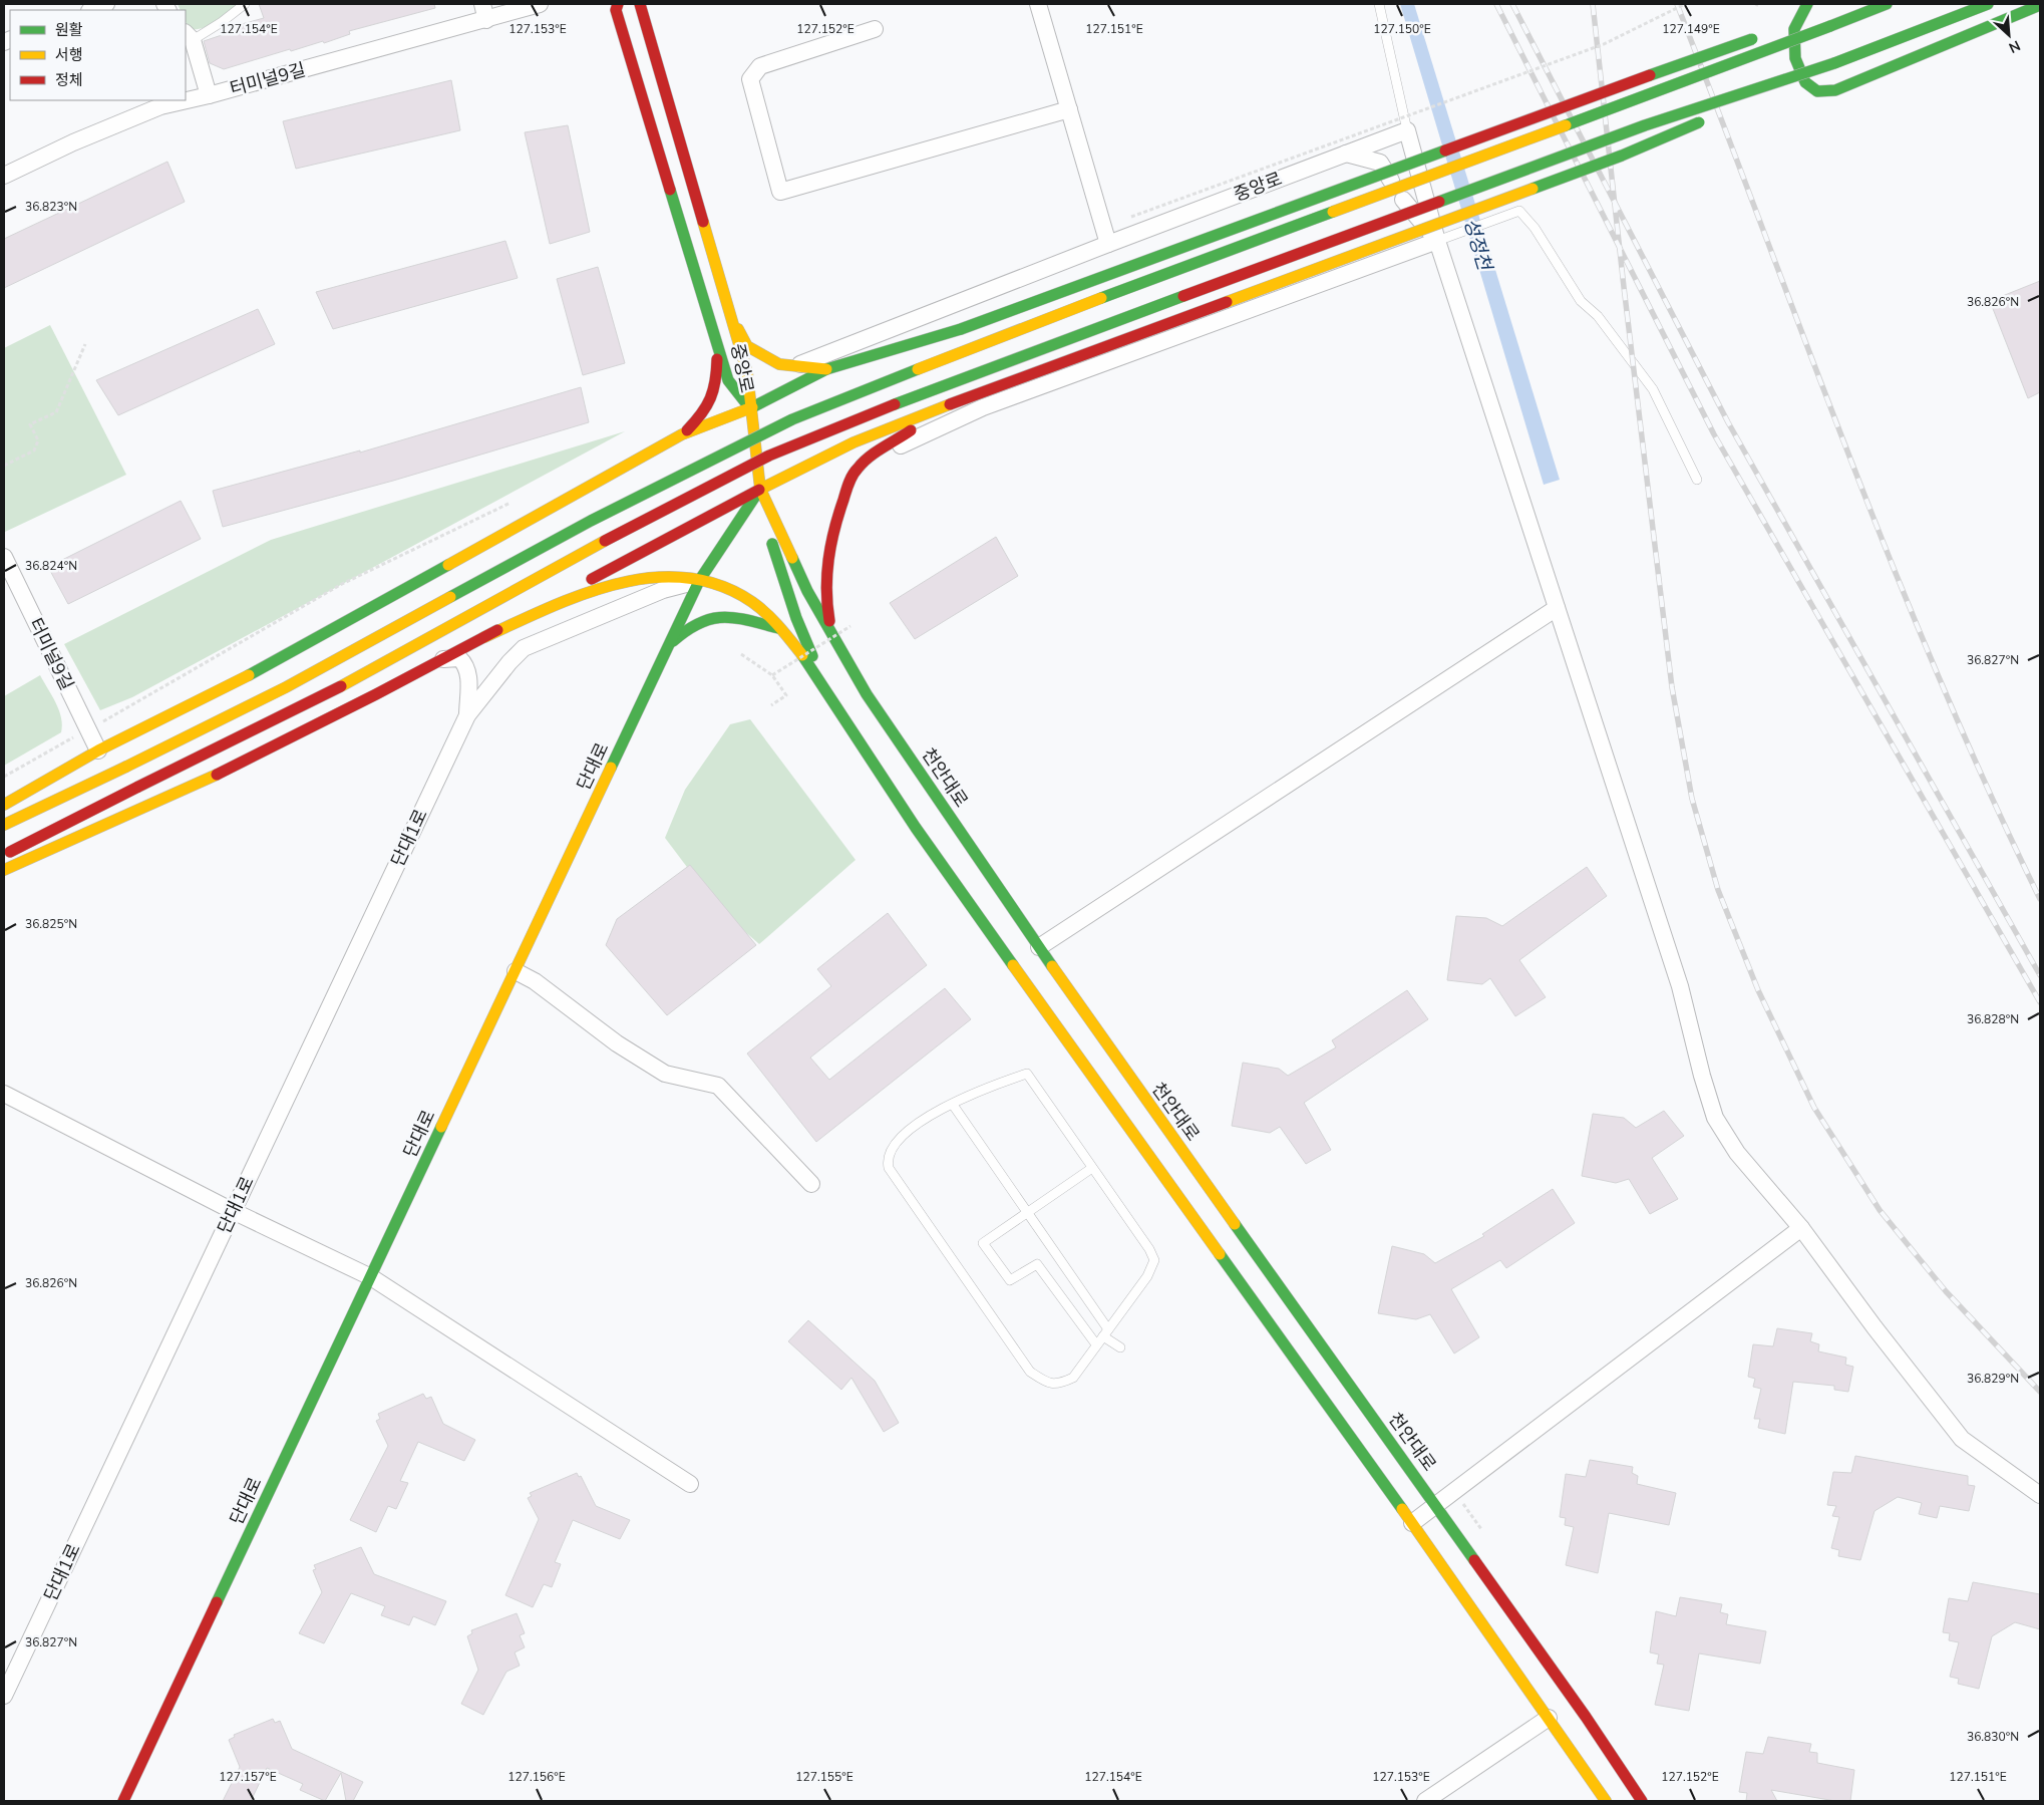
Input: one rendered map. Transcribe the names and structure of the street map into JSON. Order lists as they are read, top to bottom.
{
  "streets": {
    "main road": ["중앙로", "단대로", "천안대로"],
    "street": ["터미널9길", "단대1로"]
  },
  "crossings": [
    ["중앙로", "천안대로"],
    ["단대로", "천안대로"]
  ],
  "water": ["성정천"],
  "legend": ["원활", "서행", "정체"],
  "north": "bottom right",
  "coordinates": [
    "127.150°E",
    "127.149°E",
    "127.154°E",
    "127.153°E",
    "127.152°E",
    "127.151°E",
    "36.823°N",
    "36.826°N",
    "36.824°N",
    "36.827°N",
    "36.825°N",
    "36.828°N",
    "36.829°N",
    "36.830°N",
    "127.157°E",
    "127.156°E",
    "127.155°E"
  ]
}
